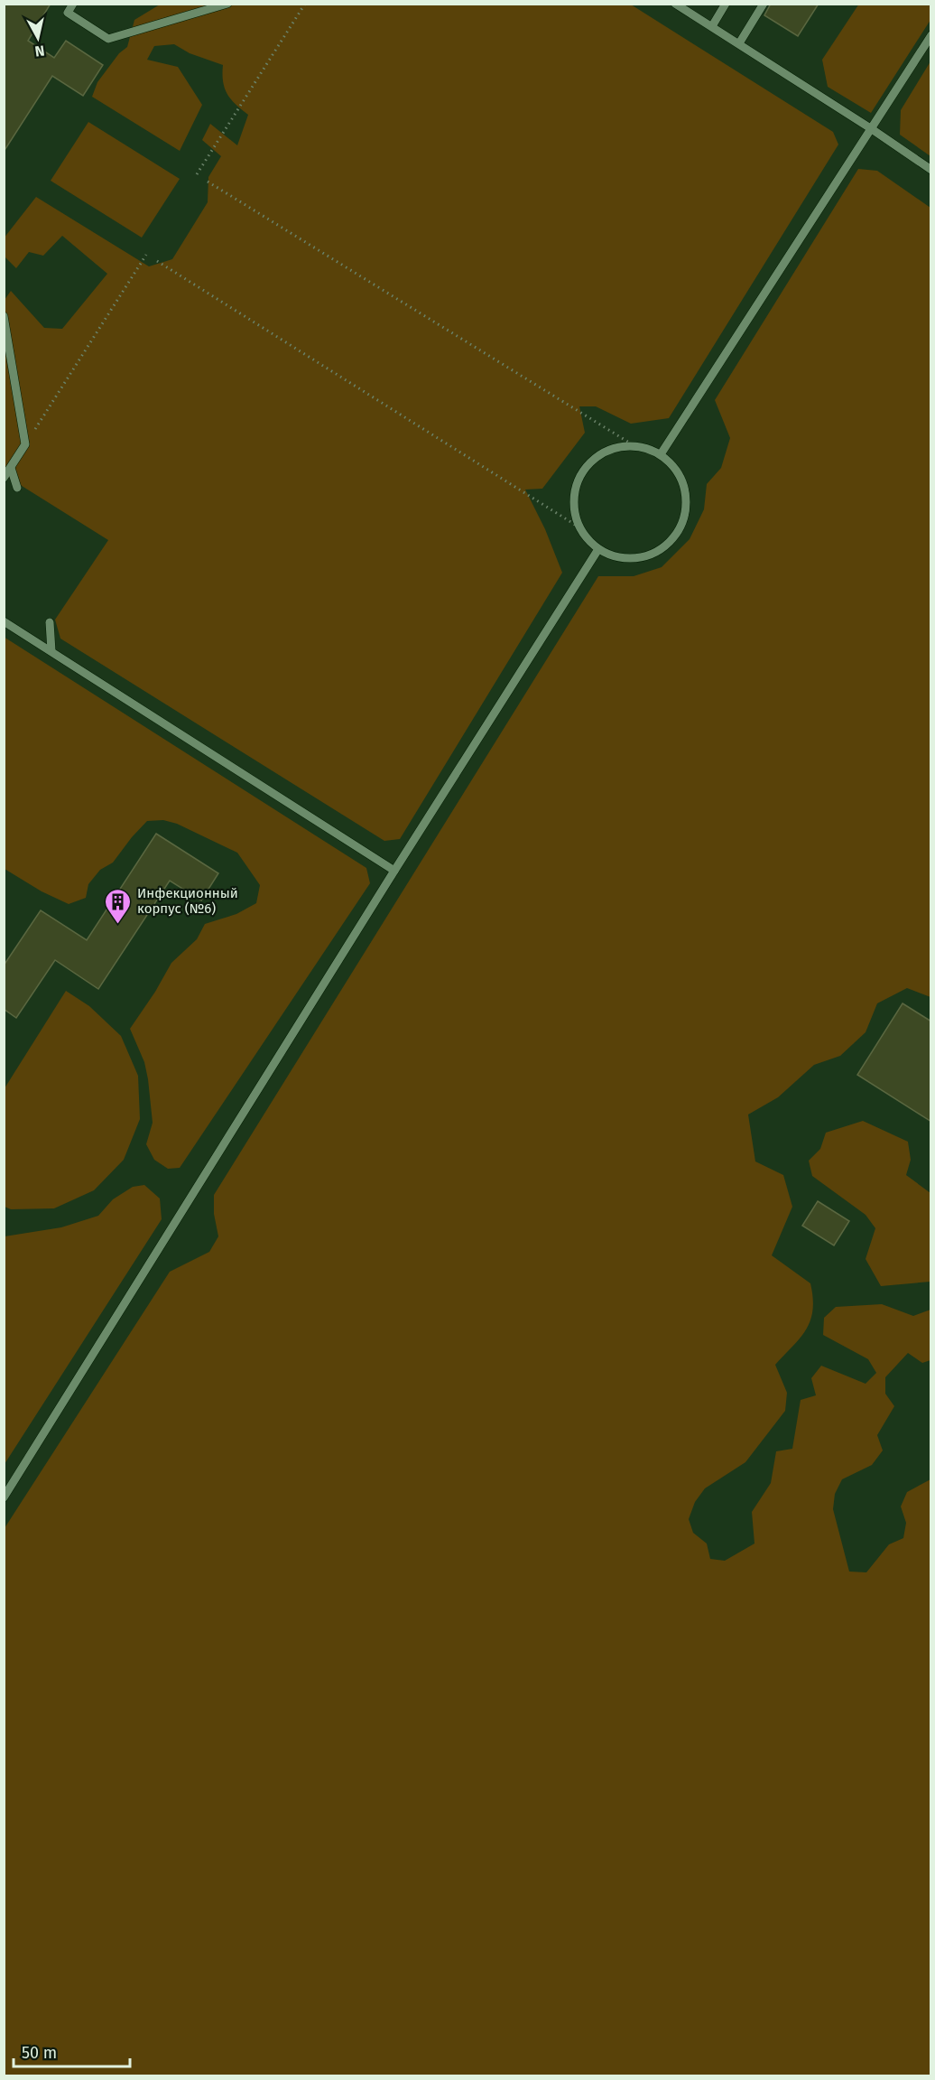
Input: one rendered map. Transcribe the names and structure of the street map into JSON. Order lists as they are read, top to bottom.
{
  "places": {
    "building": ["Инфекционный корпус (№6)"]
  },
  "scale_bar": "50 m",
  "north": "bottom"
}
